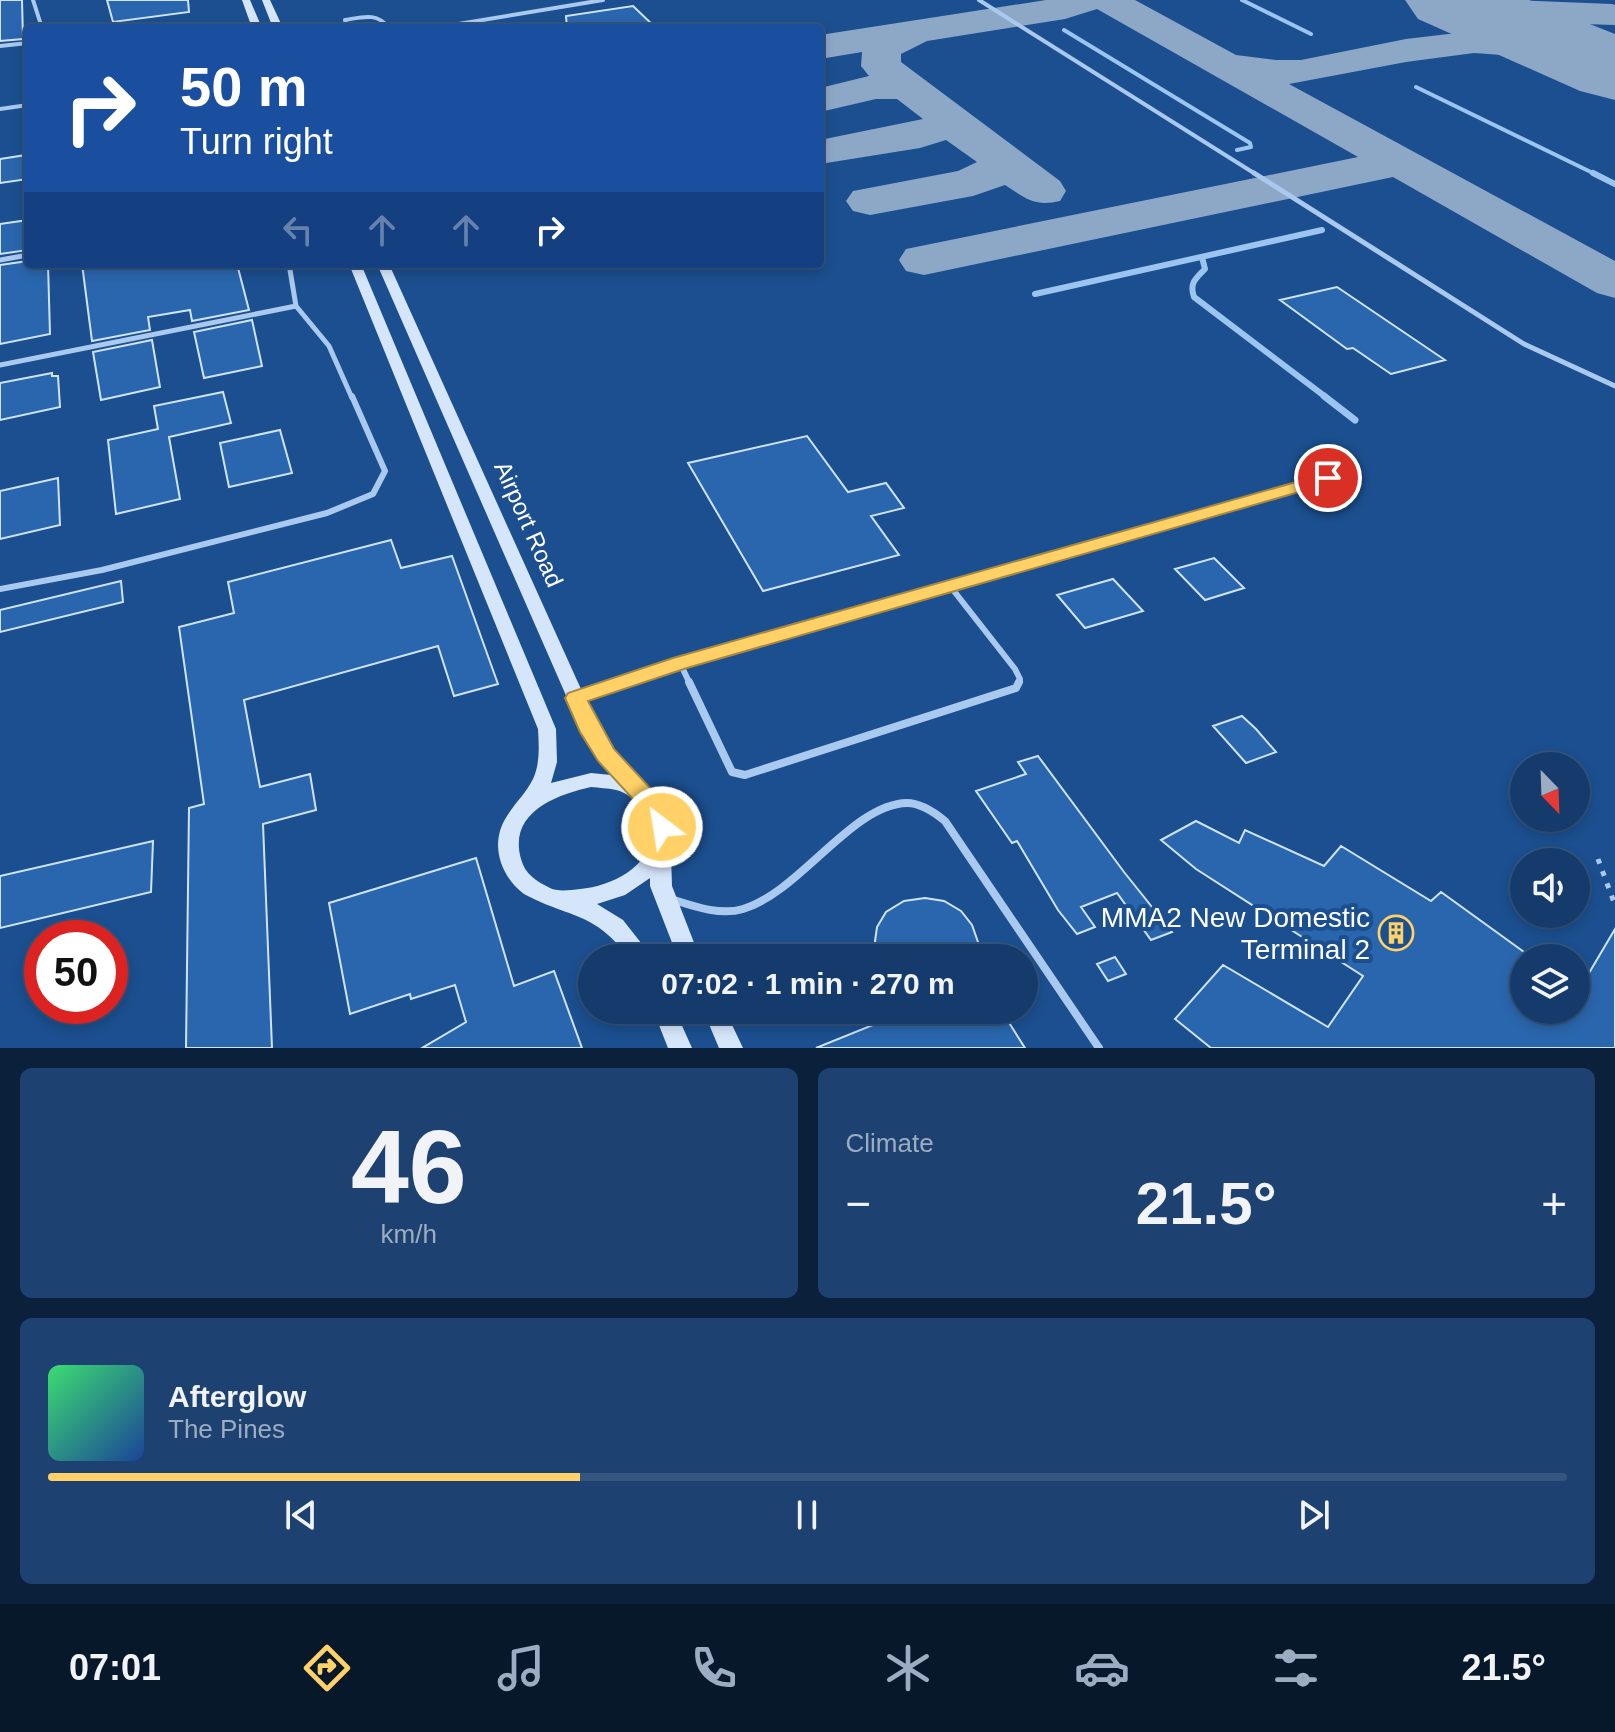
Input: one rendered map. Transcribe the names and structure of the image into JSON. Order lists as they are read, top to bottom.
{
  "streets": {
    "main road": ["Airport Road"]
  },
  "places": {
    "building": ["MMA2 New Domestic Terminal 2"]
  },
  "north": "bottom right",
  "page": {
    "turn": ["50 m", "Turn right"],
    "limit": "50",
    "trip": "07:02 · 1 min · 270 m",
    "tile": [
      ["46", "km/h"],
      "Climate"
    ],
    "heat": ["−", "21.5°", "+"],
    "song": ["Afterglow", "The Pines"],
    "tabs": ["07:01", "21.5°"]
  }
}
